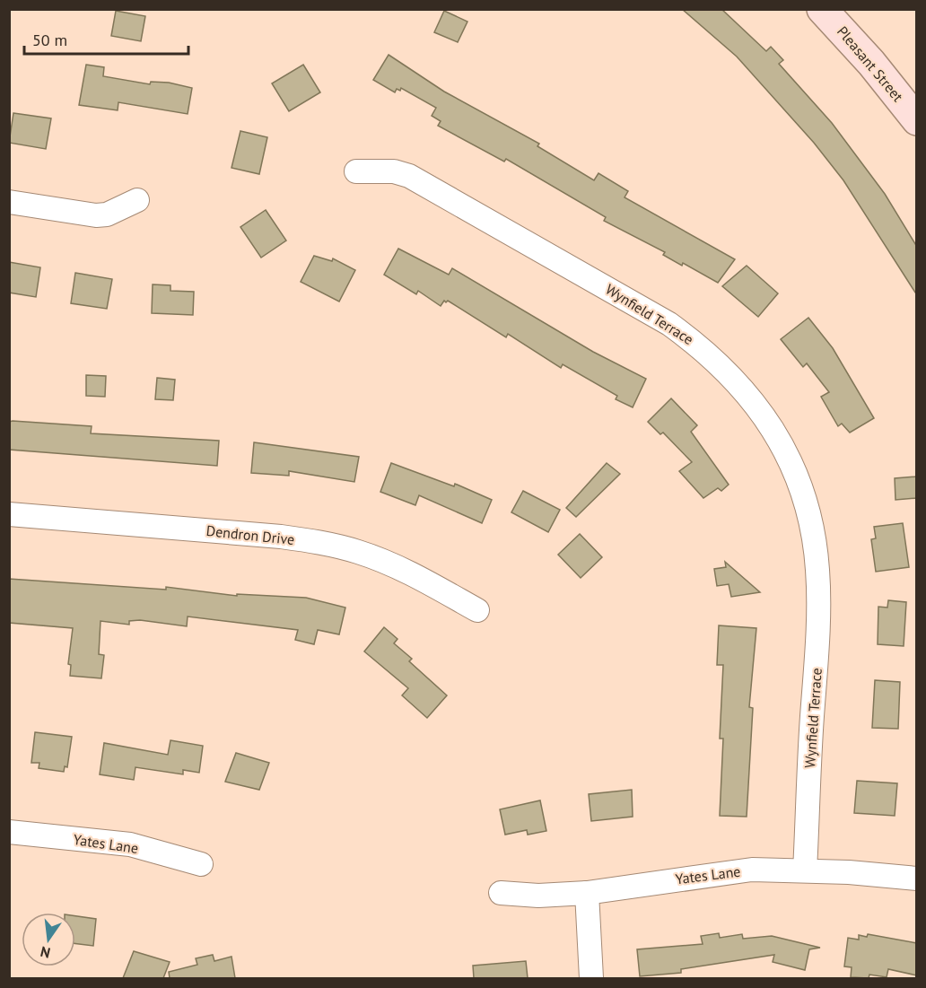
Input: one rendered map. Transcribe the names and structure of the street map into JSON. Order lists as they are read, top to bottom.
{
  "streets": {
    "street": [
      "Pleasant Street",
      "Wynfield Terrace",
      "Dendron Drive",
      "Yates Lane"
    ]
  },
  "crossings": [
    ["Wynfield Terrace", "Yates Lane"]
  ],
  "scale_bar": "50 m",
  "north": "bottom"
}
